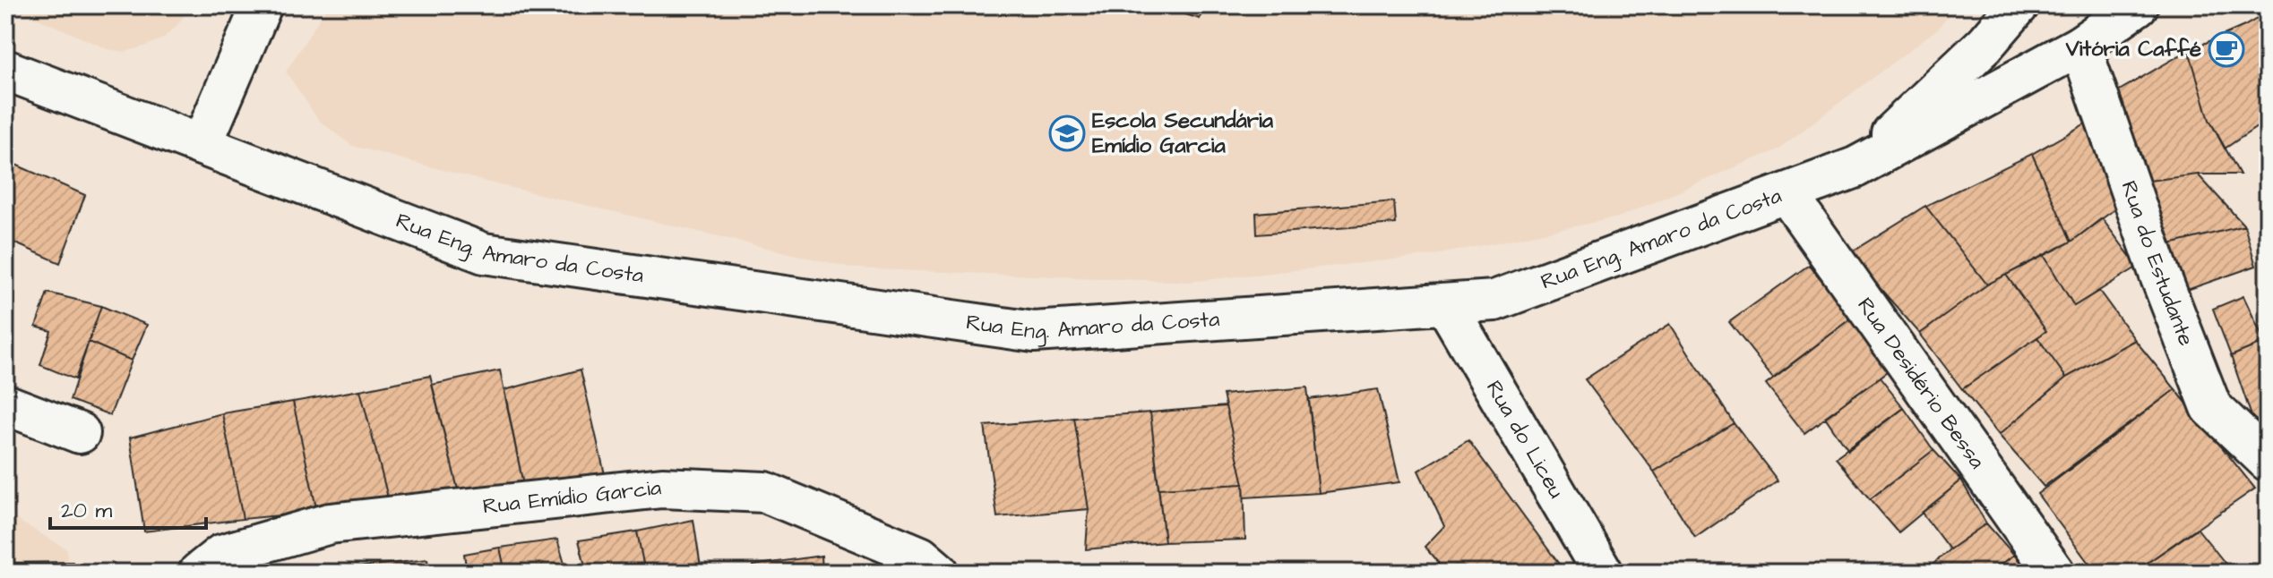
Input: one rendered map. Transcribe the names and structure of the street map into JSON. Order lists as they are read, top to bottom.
{
  "streets": {
    "street": [
      "Rua Eng. Amaro da Costa",
      "Rua do Estudante",
      "Rua Desidério Bessa",
      "Rua do Liceu",
      "Rua Emídio Garcia"
    ]
  },
  "crossings": [
    ["Rua Eng. Amaro da Costa", "Rua do Estudante"],
    ["Rua Eng. Amaro da Costa", "Rua Desidério Bessa"],
    ["Rua Eng. Amaro da Costa", "Rua do Liceu"]
  ],
  "places": {
    "cafe": ["Vitória Caffé"],
    "school or university": ["Escola Secundária Emídio Garcia"]
  },
  "scale_bar": "20 m"
}
